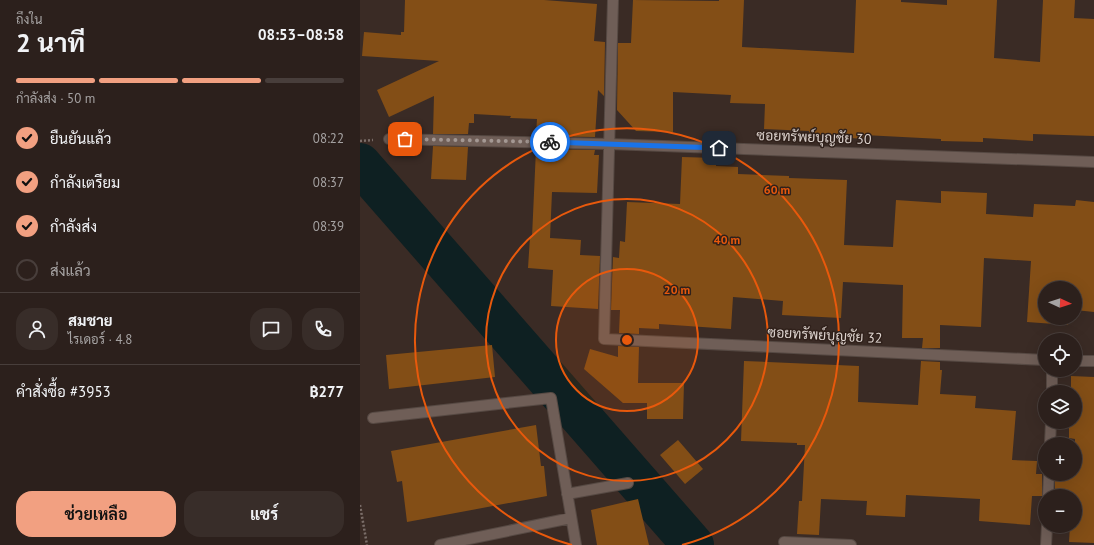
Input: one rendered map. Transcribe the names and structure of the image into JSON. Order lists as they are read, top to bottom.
{
  "streets": {
    "street": ["ซอยทรัพย์บุญชัย 30", "ซอยทรัพย์บุญชัย 32"]
  },
  "crossings": [
    ["ซอยทรัพย์บุญชัย 30", "ซอยทรัพย์บุญชัย 32"]
  ],
  "north": "right",
  "page": {
    "heading": ["2 นาที", "ถึงใน", "08:53–08:58"],
    "panel": [
      "สมชาย",
      "ไรเดอร์ · 4.8",
      "คำสั่งซื้อ #3953",
      "฿277"
    ],
    "bar": "กำลังส่ง · 50 m",
    "list": [
      ["ยืนยันแล้ว", "08:22"],
      ["กำลังเตรียม", "08:37"],
      ["กำลังส่ง", "08:39"],
      "ส่งแล้ว"
    ],
    "map_buttons": ["+", "−"],
    "buttons": ["ช่วยเหลือ", "แชร์"]
  },
  "rings": ["60 m", "40 m", "20 m"]
}
